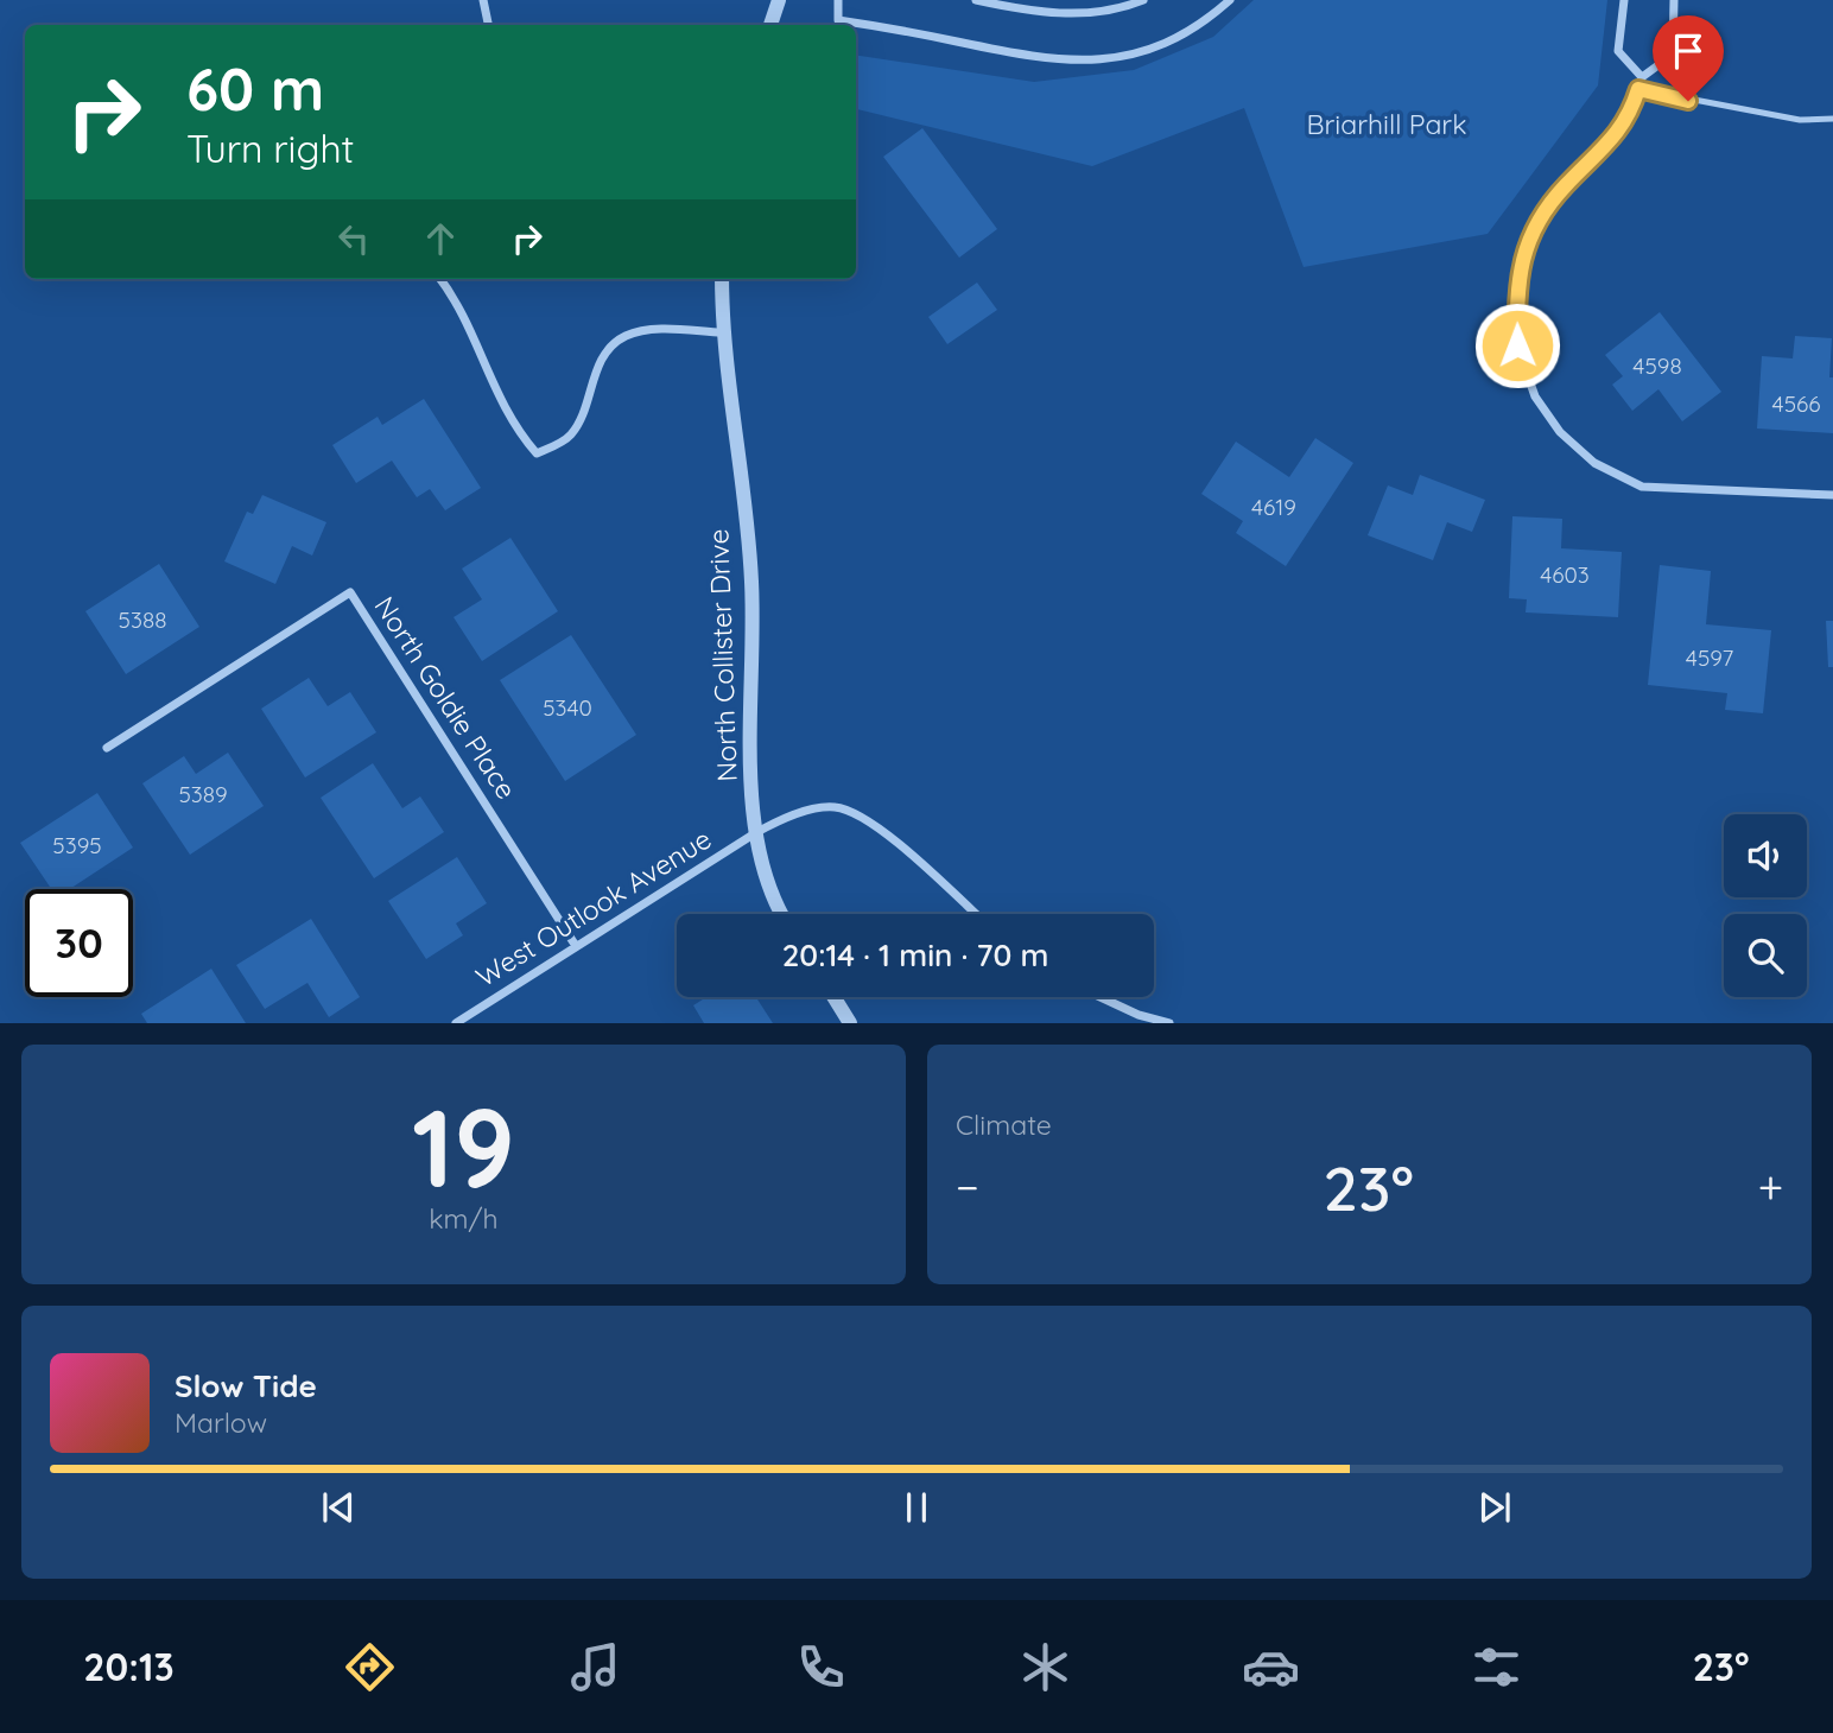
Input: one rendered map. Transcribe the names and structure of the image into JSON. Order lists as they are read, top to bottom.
{
  "streets": {
    "street": ["North Collister Drive", "North Goldie Place", "West Outlook Avenue"]
  },
  "crossings": [
    ["North Collister Drive", "West Outlook Avenue"],
    ["North Goldie Place", "West Outlook Avenue"]
  ],
  "parks": ["Briarhill Park"],
  "house_numbers": [
    "4598",
    "4566",
    "4619",
    "4603",
    "5388",
    "4597",
    "5340",
    "5389",
    "5395"
  ],
  "page": {
    "turn": ["60 m", "Turn right"],
    "limit": "30",
    "trip": "20:14 · 1 min · 70 m",
    "tile": [
      ["19", "km/h"],
      "Climate"
    ],
    "heat": ["−", "23°", "+"],
    "song": ["Slow Tide", "Marlow"],
    "tabs": ["20:13", "23°"]
  }
}
